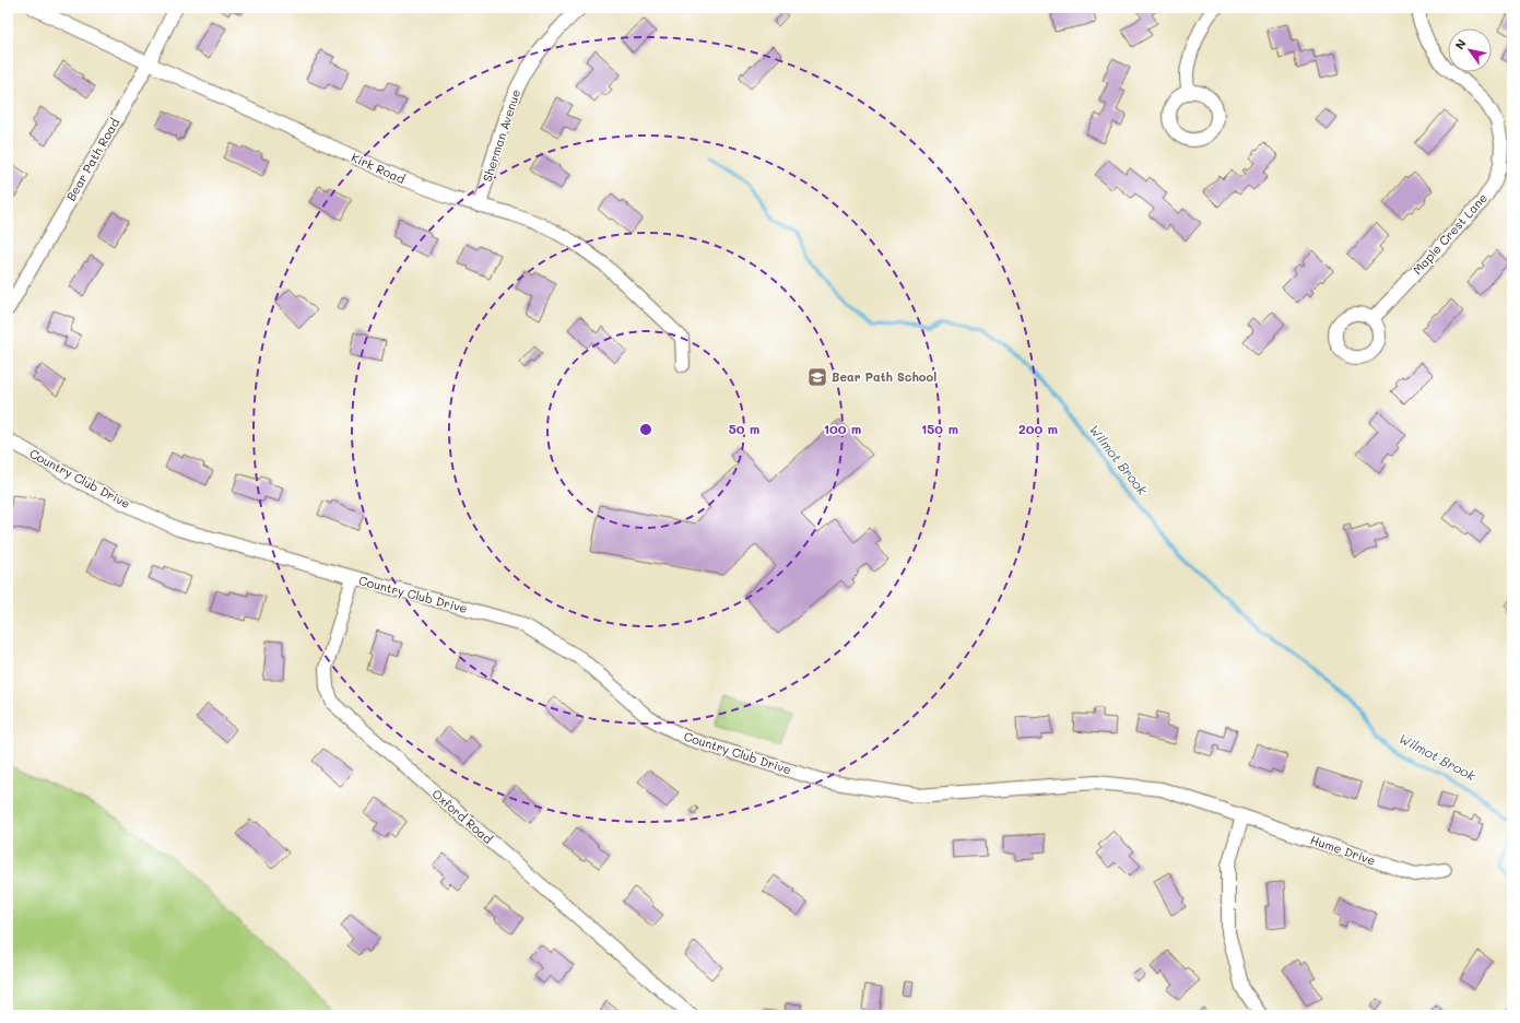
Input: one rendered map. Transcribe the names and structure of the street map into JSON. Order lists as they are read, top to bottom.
{
  "streets": {
    "street": [
      "Sherman Avenue",
      "Bear Path Road",
      "Kirk Road",
      "Maple Crest Lane",
      "Country Club Drive",
      "Oxford Road",
      "Hume Drive"
    ]
  },
  "crossings": [
    ["Sherman Avenue", "Kirk Road"],
    ["Bear Path Road", "Kirk Road"],
    ["Country Club Drive", "Oxford Road"],
    ["Country Club Drive", "Hume Drive"]
  ],
  "water": ["Wilmot Brook"],
  "places": {
    "school or university": ["Bear Path School"]
  },
  "north": "top left",
  "rings": [
    "50 m",
    "100 m",
    "150 m",
    "200 m"
  ]
}
